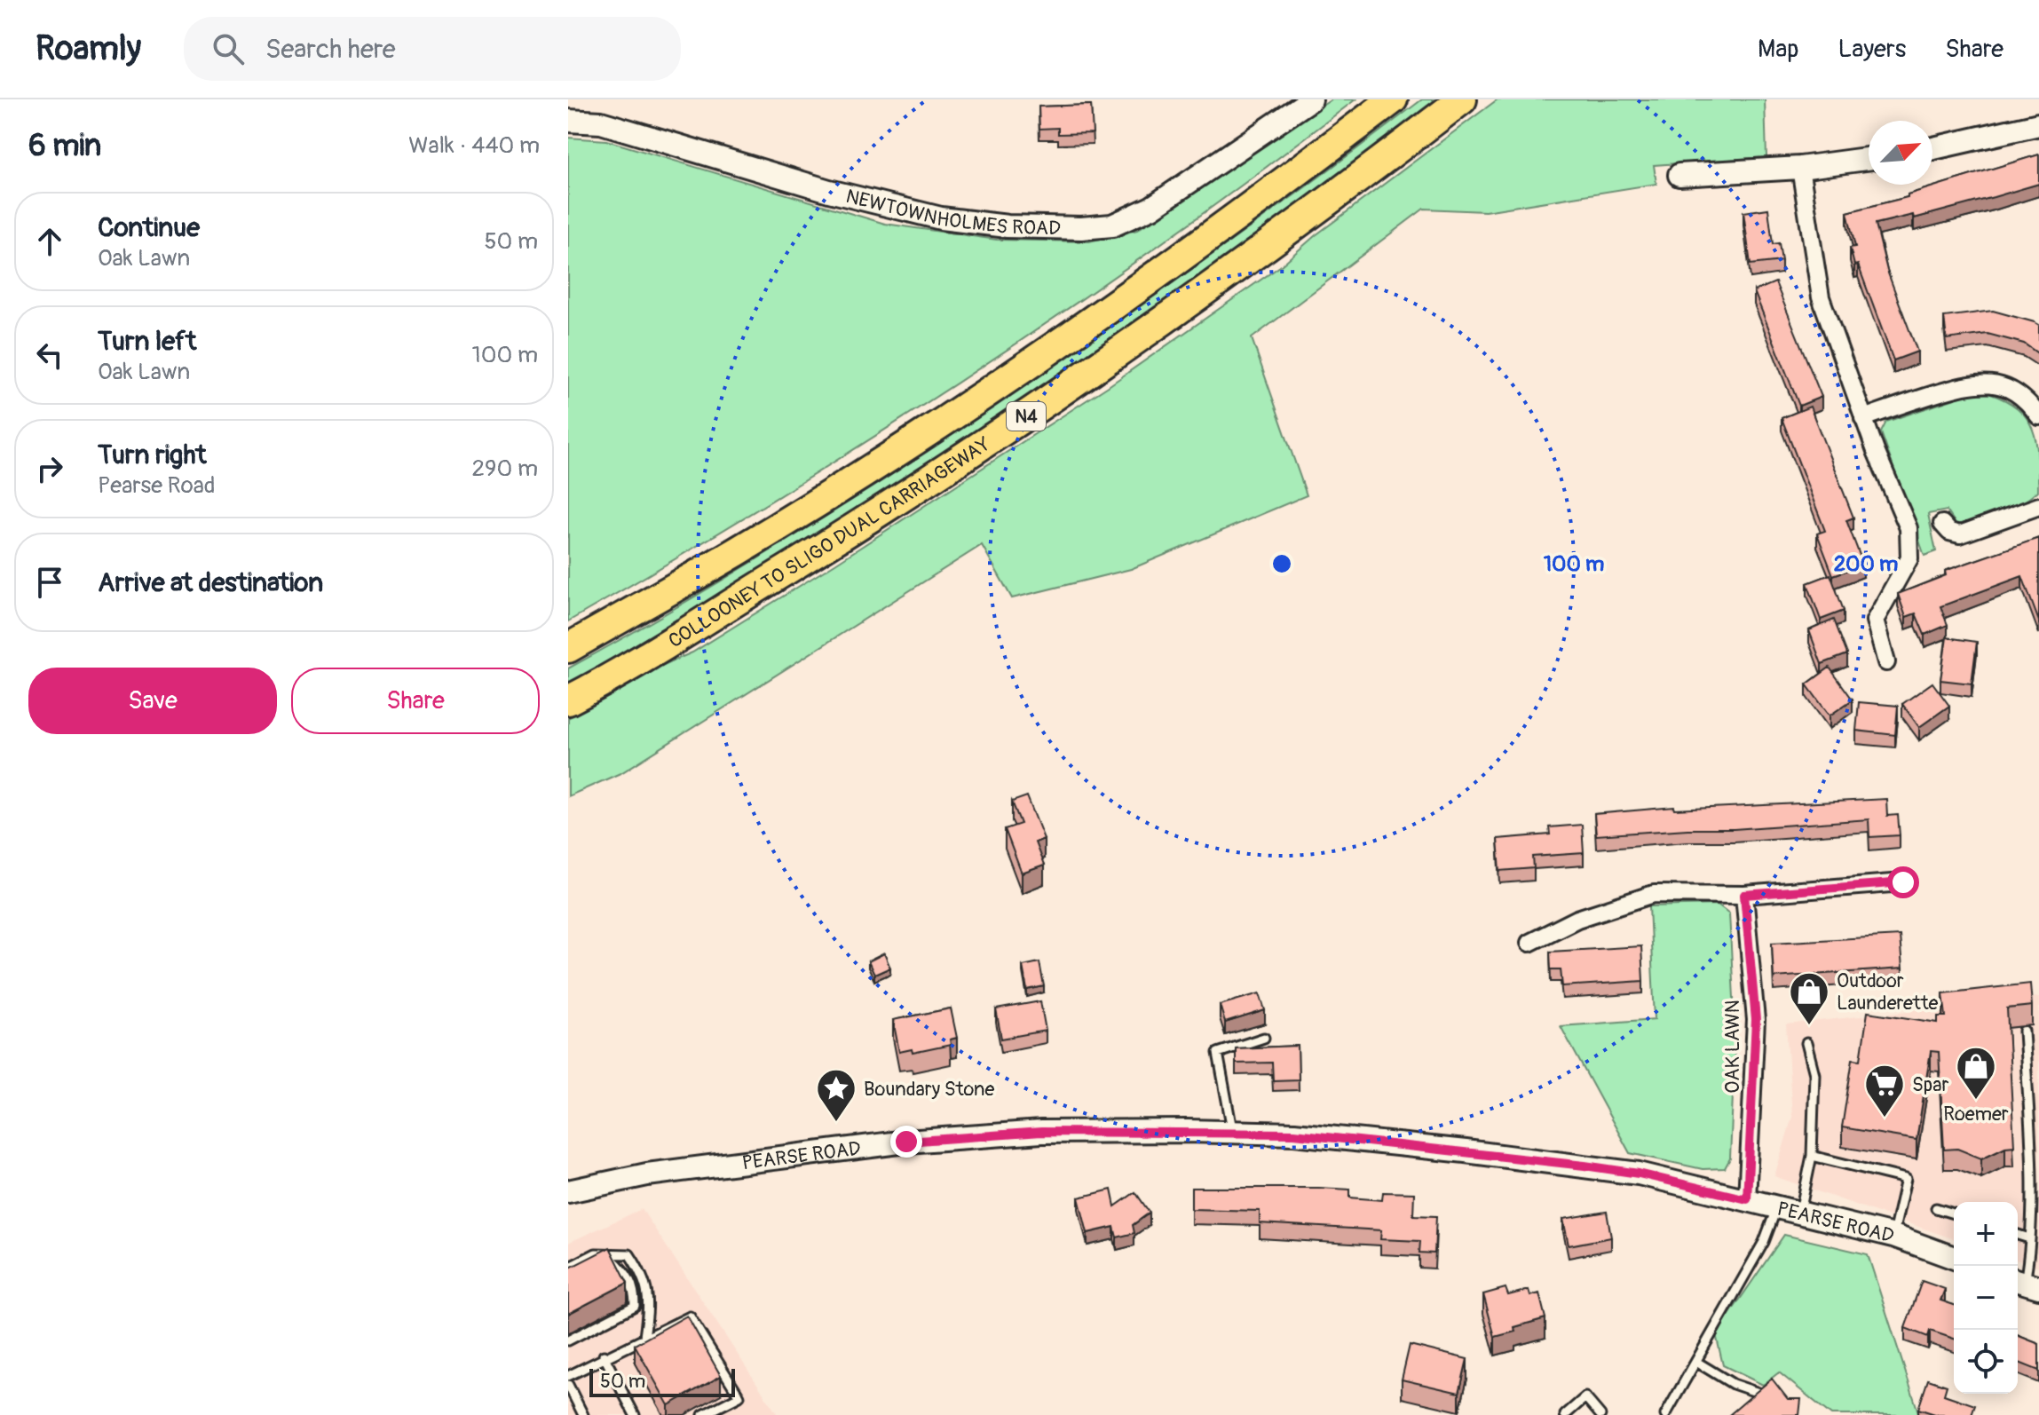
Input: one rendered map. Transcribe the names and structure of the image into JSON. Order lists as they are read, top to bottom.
{
  "streets": {
    "highway": ["N4", "COLLOONEY TO SLIGO DUAL CARRIAGEWAY"],
    "main road": ["NEWTOWNHOLMES ROAD", "PEARSE ROAD"],
    "street": ["OAK LAWN"]
  },
  "crossings": [
    ["OAK LAWN", "PEARSE ROAD"]
  ],
  "places": {
    "shop": ["Outdoor Launderette", "Roemer"],
    "supermarket": ["Spar"],
    "place": ["Boundary Stone"]
  },
  "scale_bar": "50 m",
  "north": "top right",
  "page": {
    "header": "Roamly",
    "search": "Search here",
    "nav": ["Map", "Layers", "Share"],
    "heading": ["6 min", "Walk · 440 m"],
    "list": [
      ["Continue", "Oak Lawn", "50 m"],
      ["Turn left", "Oak Lawn", "100 m"],
      ["Turn right", "Pearse Road", "290 m"],
      "Arrive at destination"
    ],
    "buttons": ["Save", "Share"],
    "map_buttons": ["+", "−"],
    "scale": "50 m"
  },
  "rings": ["100 m", "200 m"]
}
